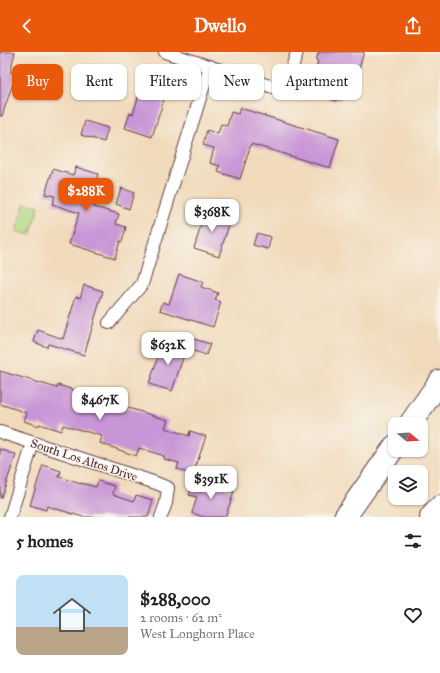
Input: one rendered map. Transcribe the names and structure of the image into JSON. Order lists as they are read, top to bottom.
{
  "streets": {
    "street": ["South Los Altos Drive"]
  },
  "north": "right",
  "page": {
    "header": "Dwello",
    "chip": [
      "Buy",
      "Rent",
      "Filters",
      "New",
      "Apartment"
    ],
    "price": [
      "$288K",
      "$368K",
      "$632K",
      "$467K",
      "$391K"
    ],
    "heading": "5 homes",
    "list": [
      {
        "name": "$288,000",
        "note": "2 rooms · 62 m² · West Longhorn Place"
      }
    ]
  }
}
